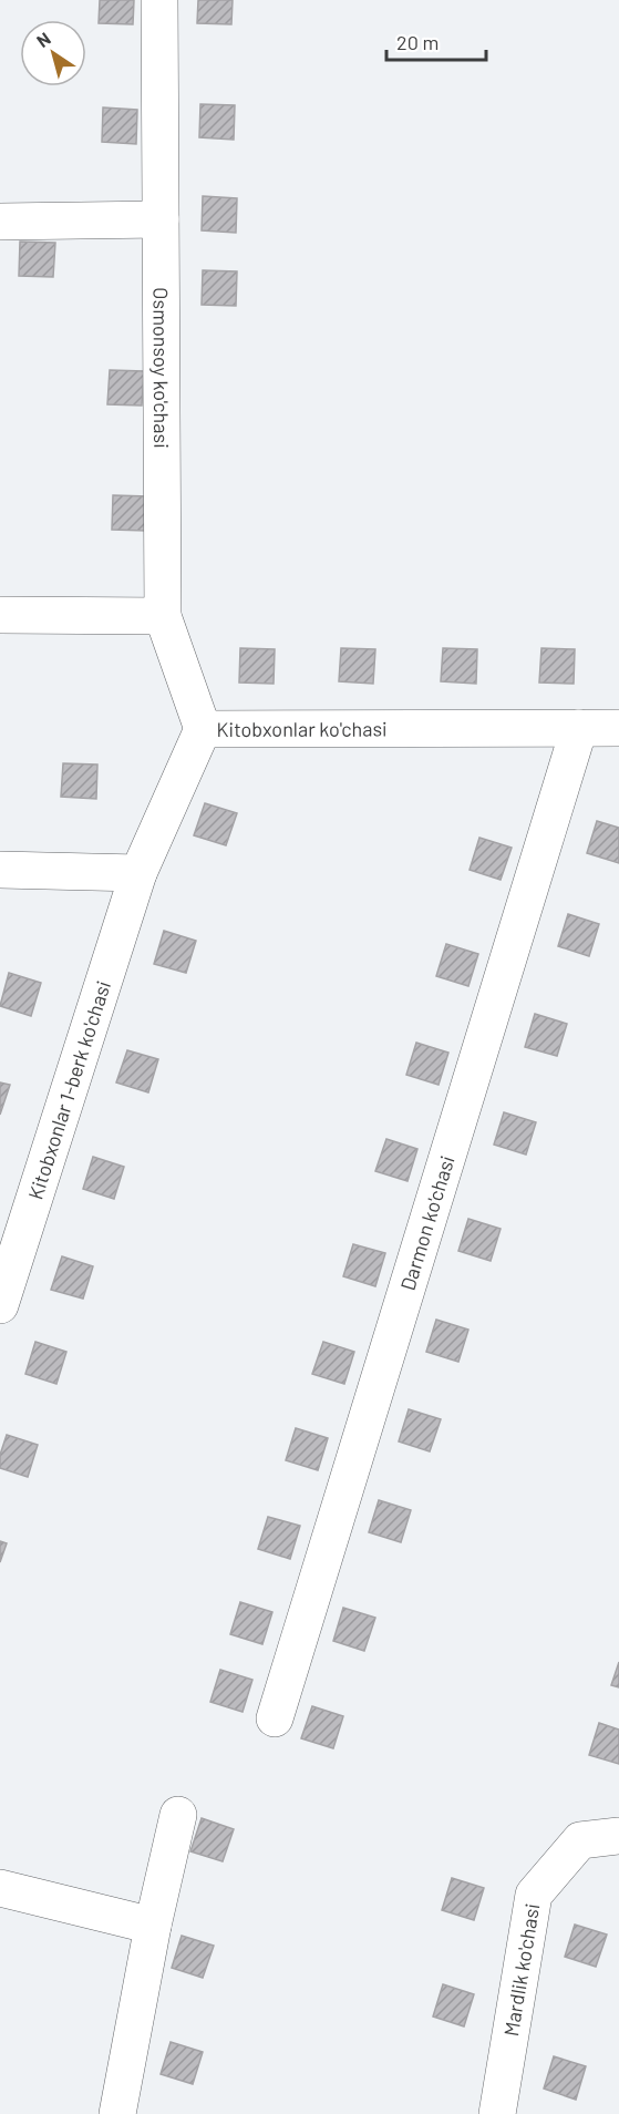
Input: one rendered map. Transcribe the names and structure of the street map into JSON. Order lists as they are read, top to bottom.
{
  "streets": {
    "street": [
      "Osmonsoy ko'chasi",
      "Kitobxonlar ko'chasi",
      "Kitobxonlar 1-berk ko'chasi",
      "Darmon ko'chasi",
      "Mardlik ko'chasi"
    ]
  },
  "crossings": [
    ["Osmonsoy ko'chasi", "Kitobxonlar ko'chasi"],
    ["Kitobxonlar ko'chasi", "Kitobxonlar 1-berk ko'chasi"],
    ["Kitobxonlar ko'chasi", "Darmon ko'chasi"]
  ],
  "scale_bar": "20 m",
  "north": "top left"
}
